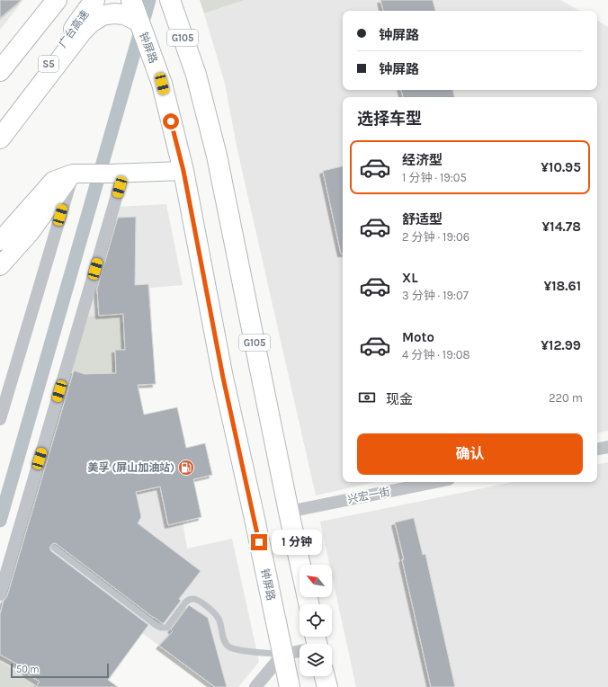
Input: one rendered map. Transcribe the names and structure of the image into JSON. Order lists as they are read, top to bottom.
{
  "streets": {
    "highway": [
      "广台高速",
      "G105",
      "钟屏路",
      "S5"
    ],
    "street": ["兴宏一街"]
  },
  "crossings": [
    ["G105", "兴宏一街"]
  ],
  "places": {
    "fuel station": ["美孚 (屏山加油站)"]
  },
  "scale_bar": "50 m",
  "north": "top left",
  "page": {
    "banner": ["钟屏路", "钟屏路"],
    "heading": "选择车型",
    "list": [
      {
        "name": "经济型",
        "note": "1 分钟 · 19:05",
        "value": "¥10.95"
      },
      {
        "name": "舒适型",
        "note": "2 分钟 · 19:06",
        "value": "¥14.78"
      },
      {
        "name": "XL",
        "note": "3 分钟 · 19:07",
        "value": "¥18.61"
      },
      {
        "name": "Moto",
        "note": "4 分钟 · 19:08",
        "value": "¥12.99"
      }
    ],
    "pay": ["现金", "220 m"],
    "buttons": "确认",
    "bubble": "1 分钟",
    "scale": "50 m"
  }
}
